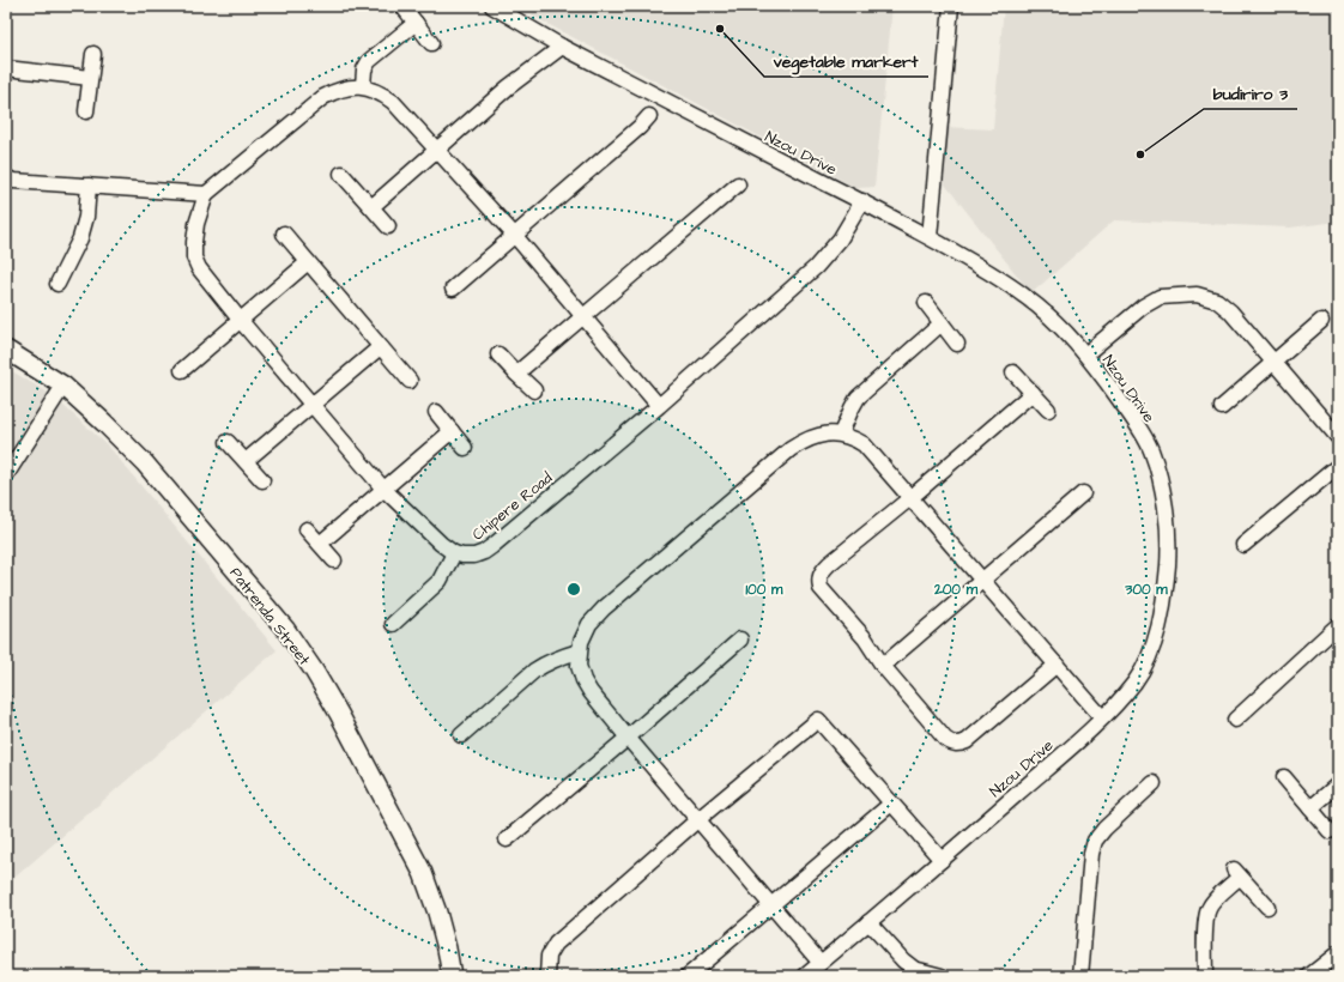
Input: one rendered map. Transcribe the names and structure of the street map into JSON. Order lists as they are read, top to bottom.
{
  "streets": {
    "street": ["Nzou Drive", "Chipere Road", "Patrenda Street"]
  },
  "crossings": [
    ["Nzou Drive", "Chipere Road"]
  ],
  "places": ["vegetable markert", "budiriro 3"],
  "rings": ["100 m", "200 m", "300 m"]
}
